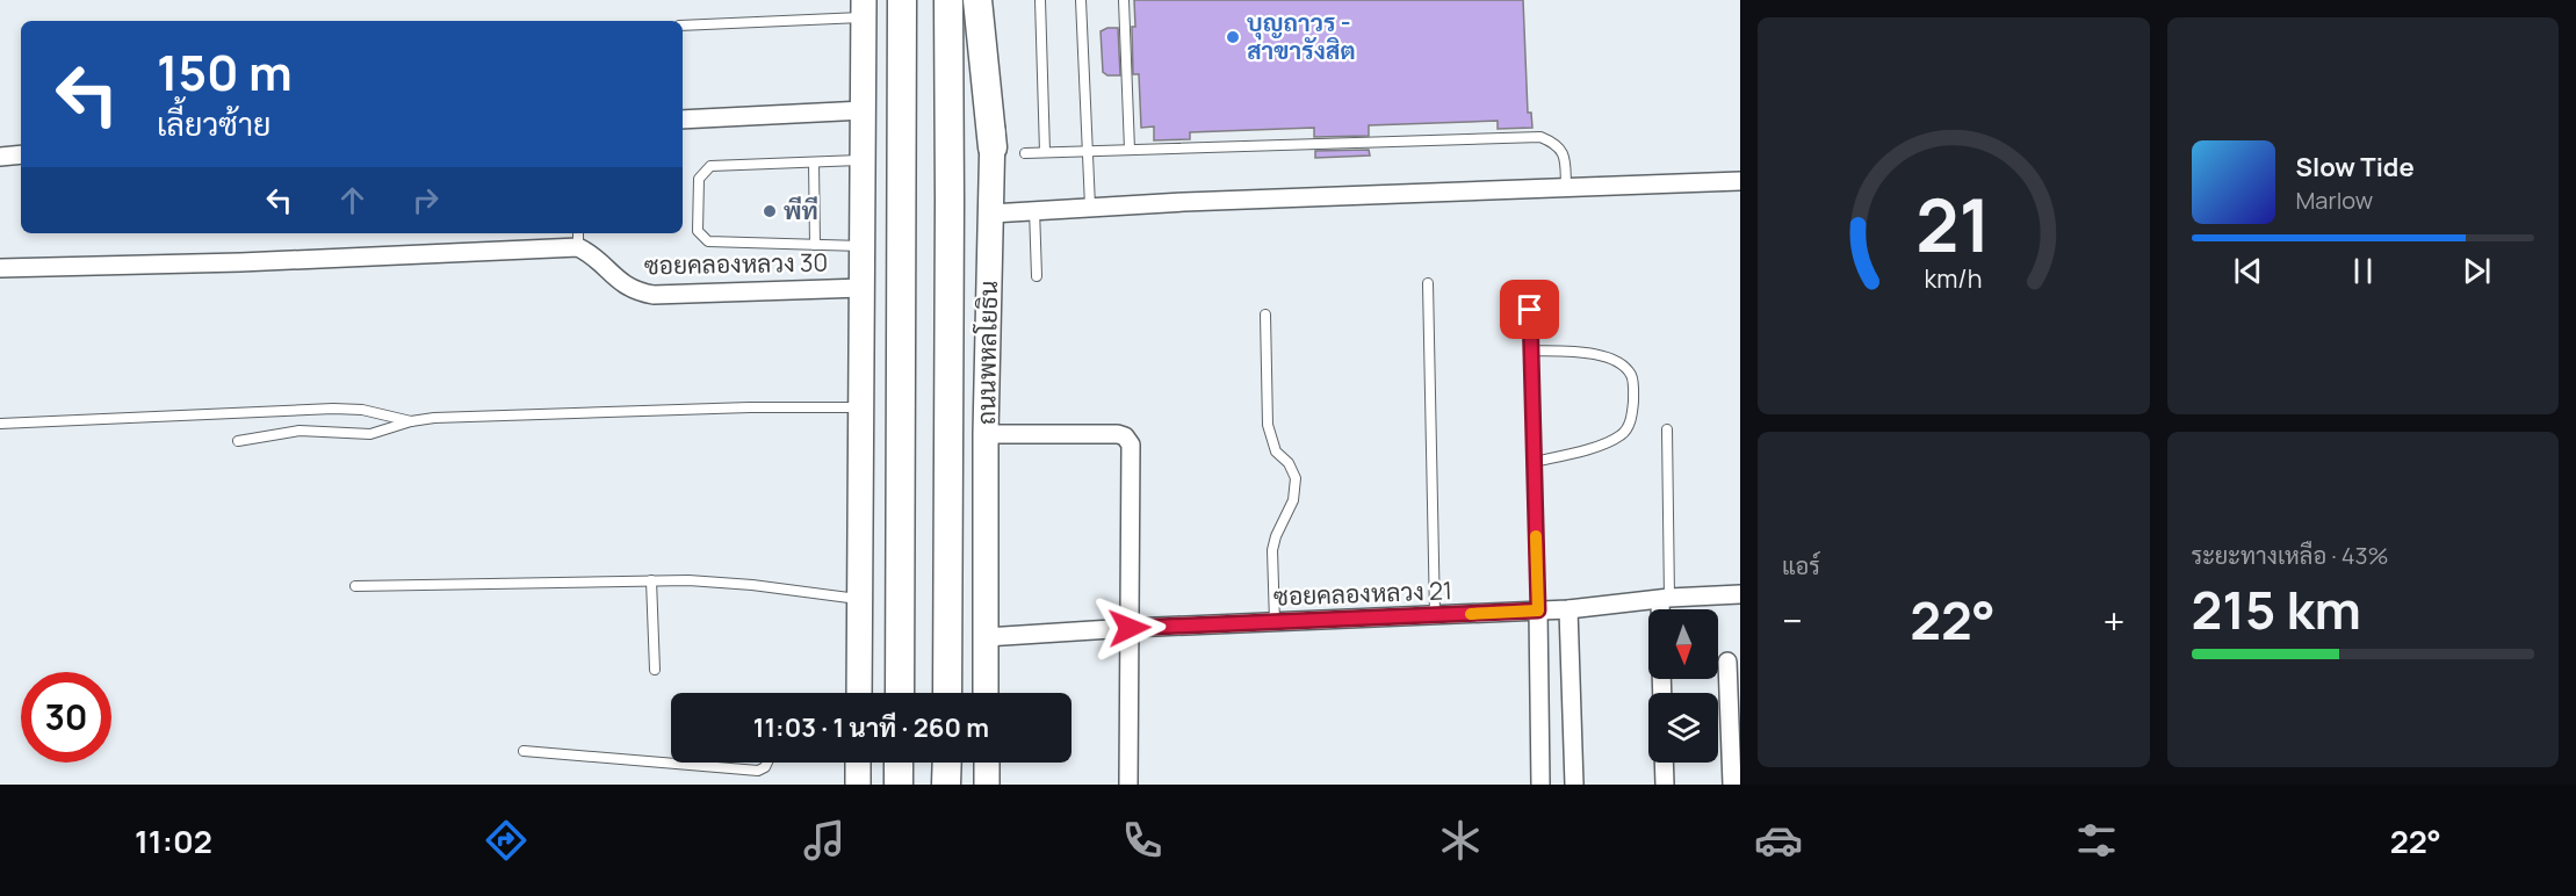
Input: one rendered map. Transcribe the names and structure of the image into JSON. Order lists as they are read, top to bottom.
{
  "streets": {
    "highway": ["ถนนพหลโยธิน"],
    "street": ["ซอยคลองหลวง 30", "ซอยคลองหลวง 21"]
  },
  "crossings": [
    ["ถนนพหลโยธิน", "ซอยคลองหลวง 21"]
  ],
  "places": ["บุญถาวร - สาขารังสิต", "พีที"],
  "north": "bottom",
  "page": {
    "turn": ["150 m", "เลี้ยวซ้าย"],
    "song": ["Slow Tide", "Marlow"],
    "tile": [
      "แอร์",
      ["ระยะทางเหลือ · 43%", "215 km"]
    ],
    "heat": ["−", "22°", "+"],
    "limit": "30",
    "trip": "11:03 · 1 นาที · 260 m",
    "tabs": ["11:02", "22°"],
    "gauge": ["21", "km/h"]
  }
}
